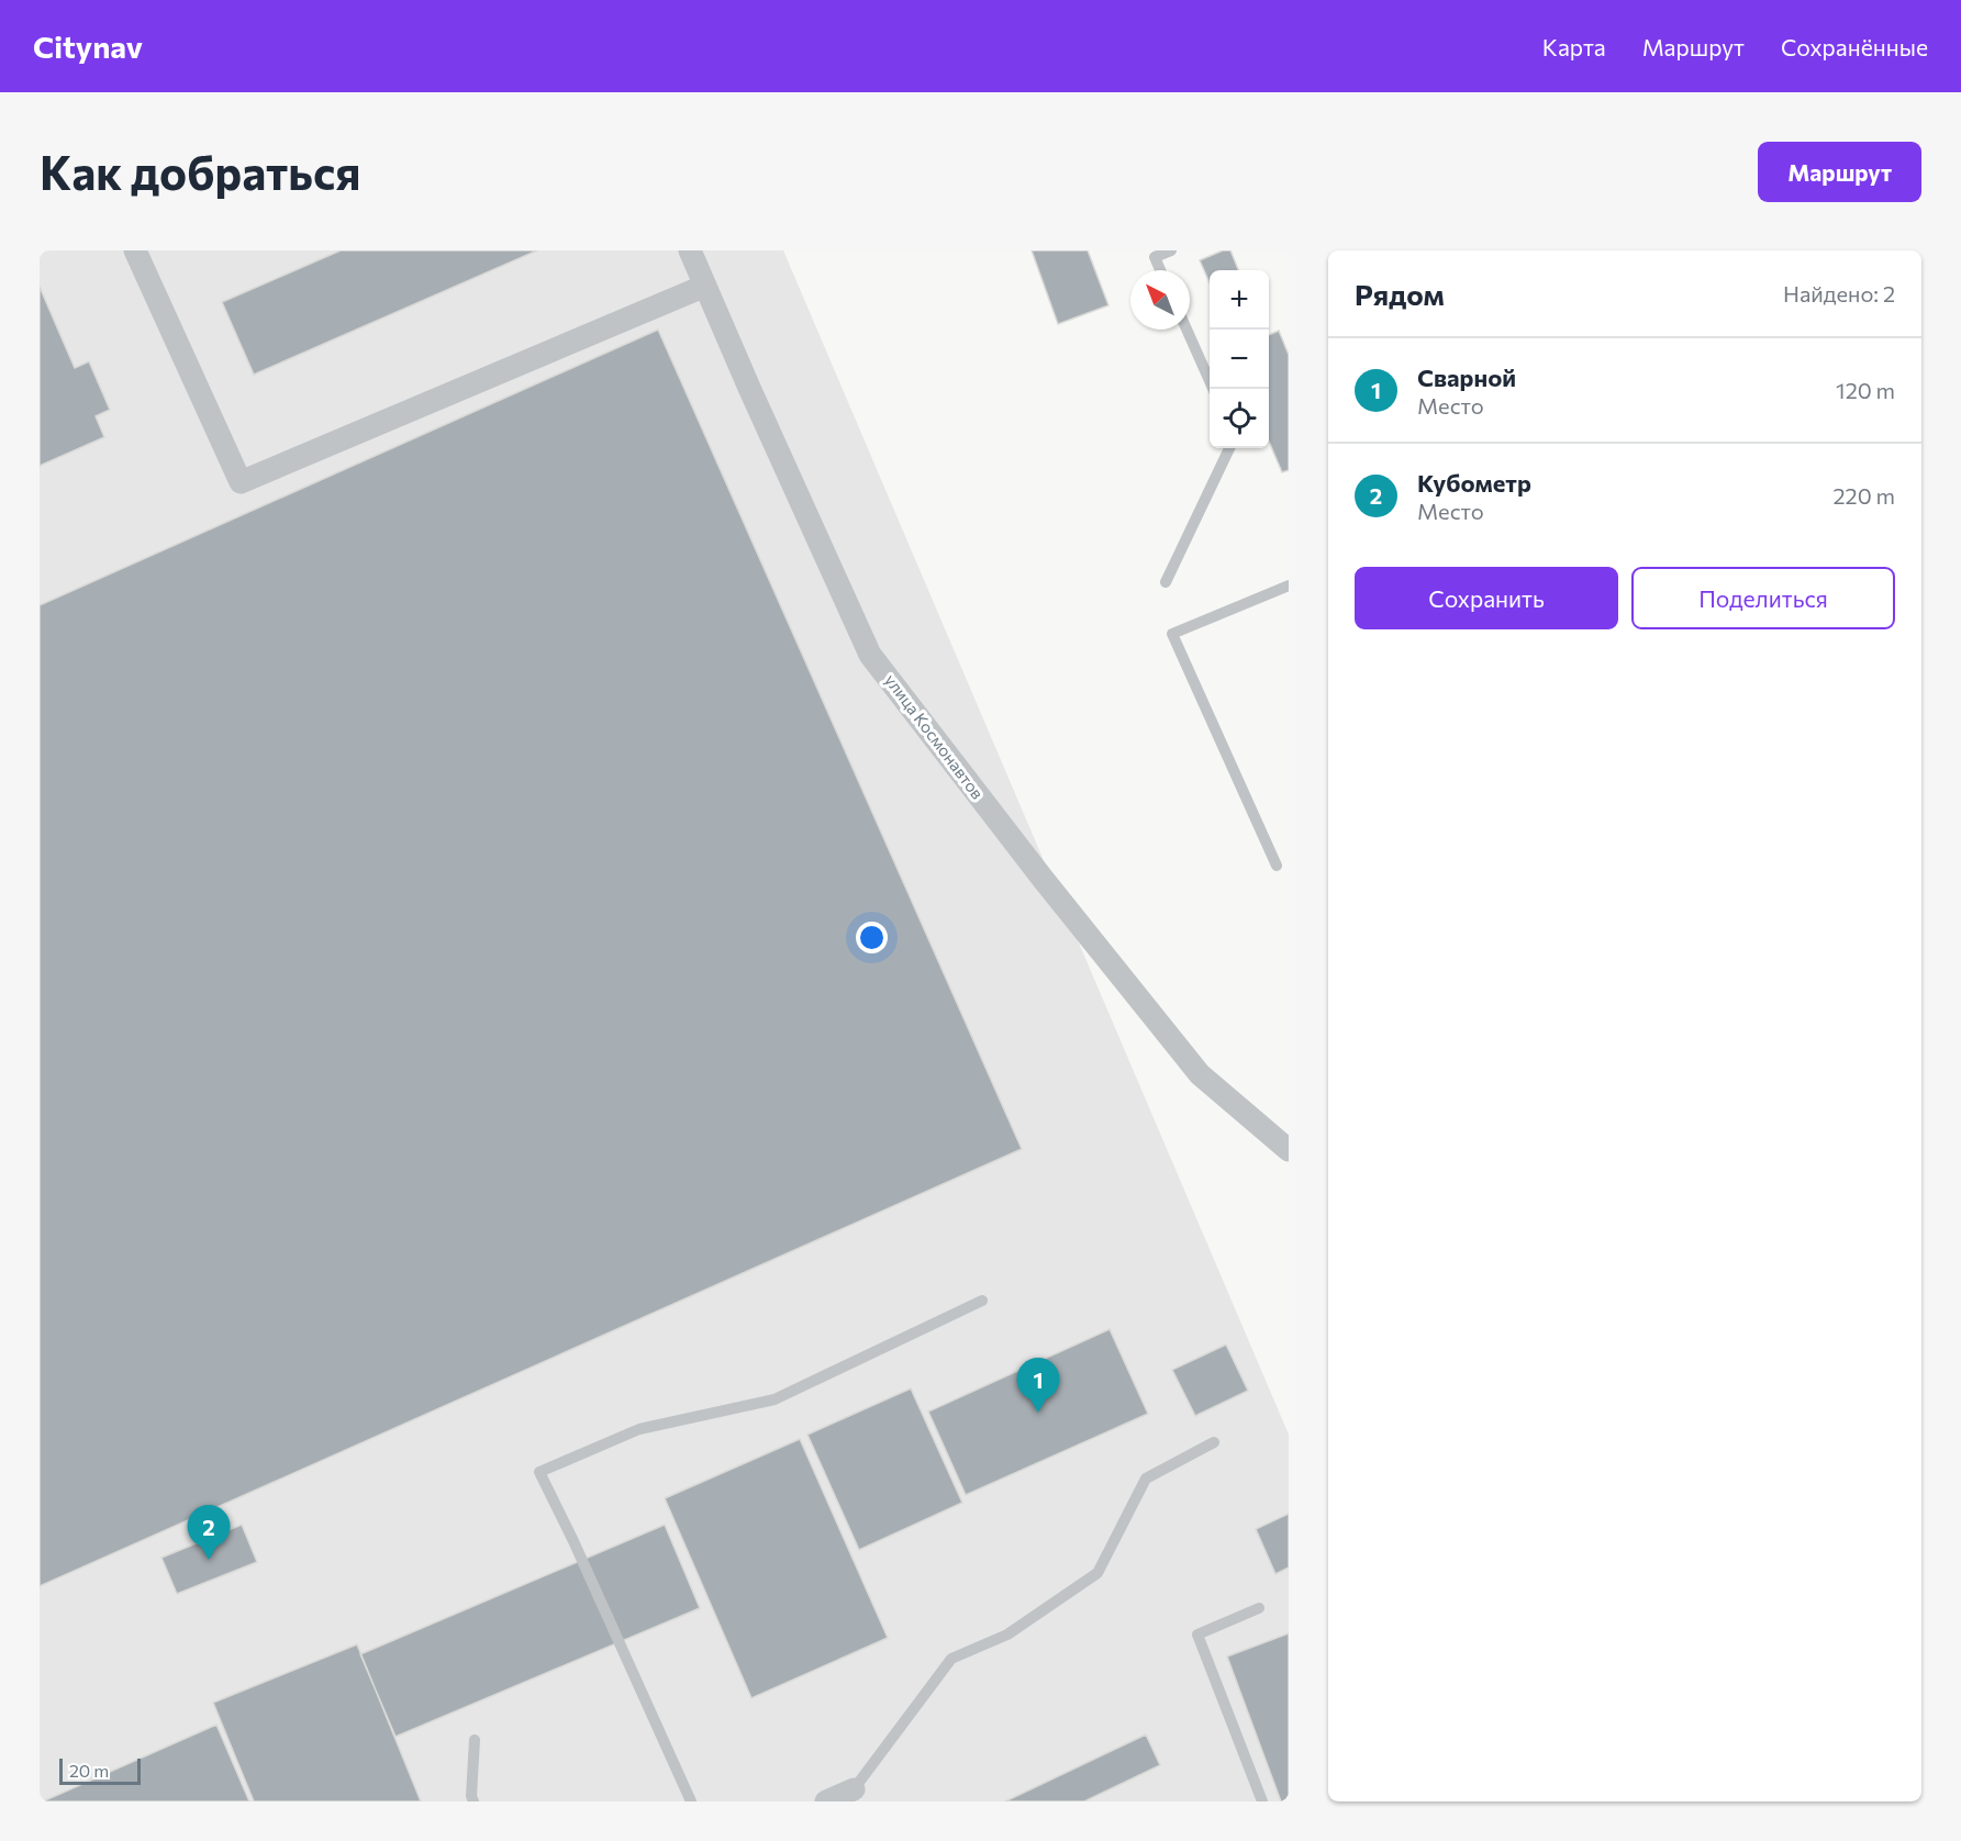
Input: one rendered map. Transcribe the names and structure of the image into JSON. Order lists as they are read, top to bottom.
{
  "streets": {
    "street": ["улица Космонавтов"]
  },
  "scale_bar": "20 m",
  "north": "top left",
  "page": {
    "header": "Citynav",
    "nav": ["Карта", "Маршрут", "Сохранённые"],
    "buttons": [
      "Маршрут",
      ["Сохранить", "Поделиться"]
    ],
    "title": "Как добраться",
    "heading": ["Рядом", "Найдено: 2"],
    "map_buttons": ["+", "−"],
    "list": [
      {
        "mark": "1",
        "name": "Сварной",
        "note": "Место",
        "value": "120 m"
      },
      {
        "mark": "2",
        "name": "Кубометр",
        "note": "Место",
        "value": "220 m"
      }
    ],
    "pins": ["1", "2"],
    "scale": "20 m"
  }
}
